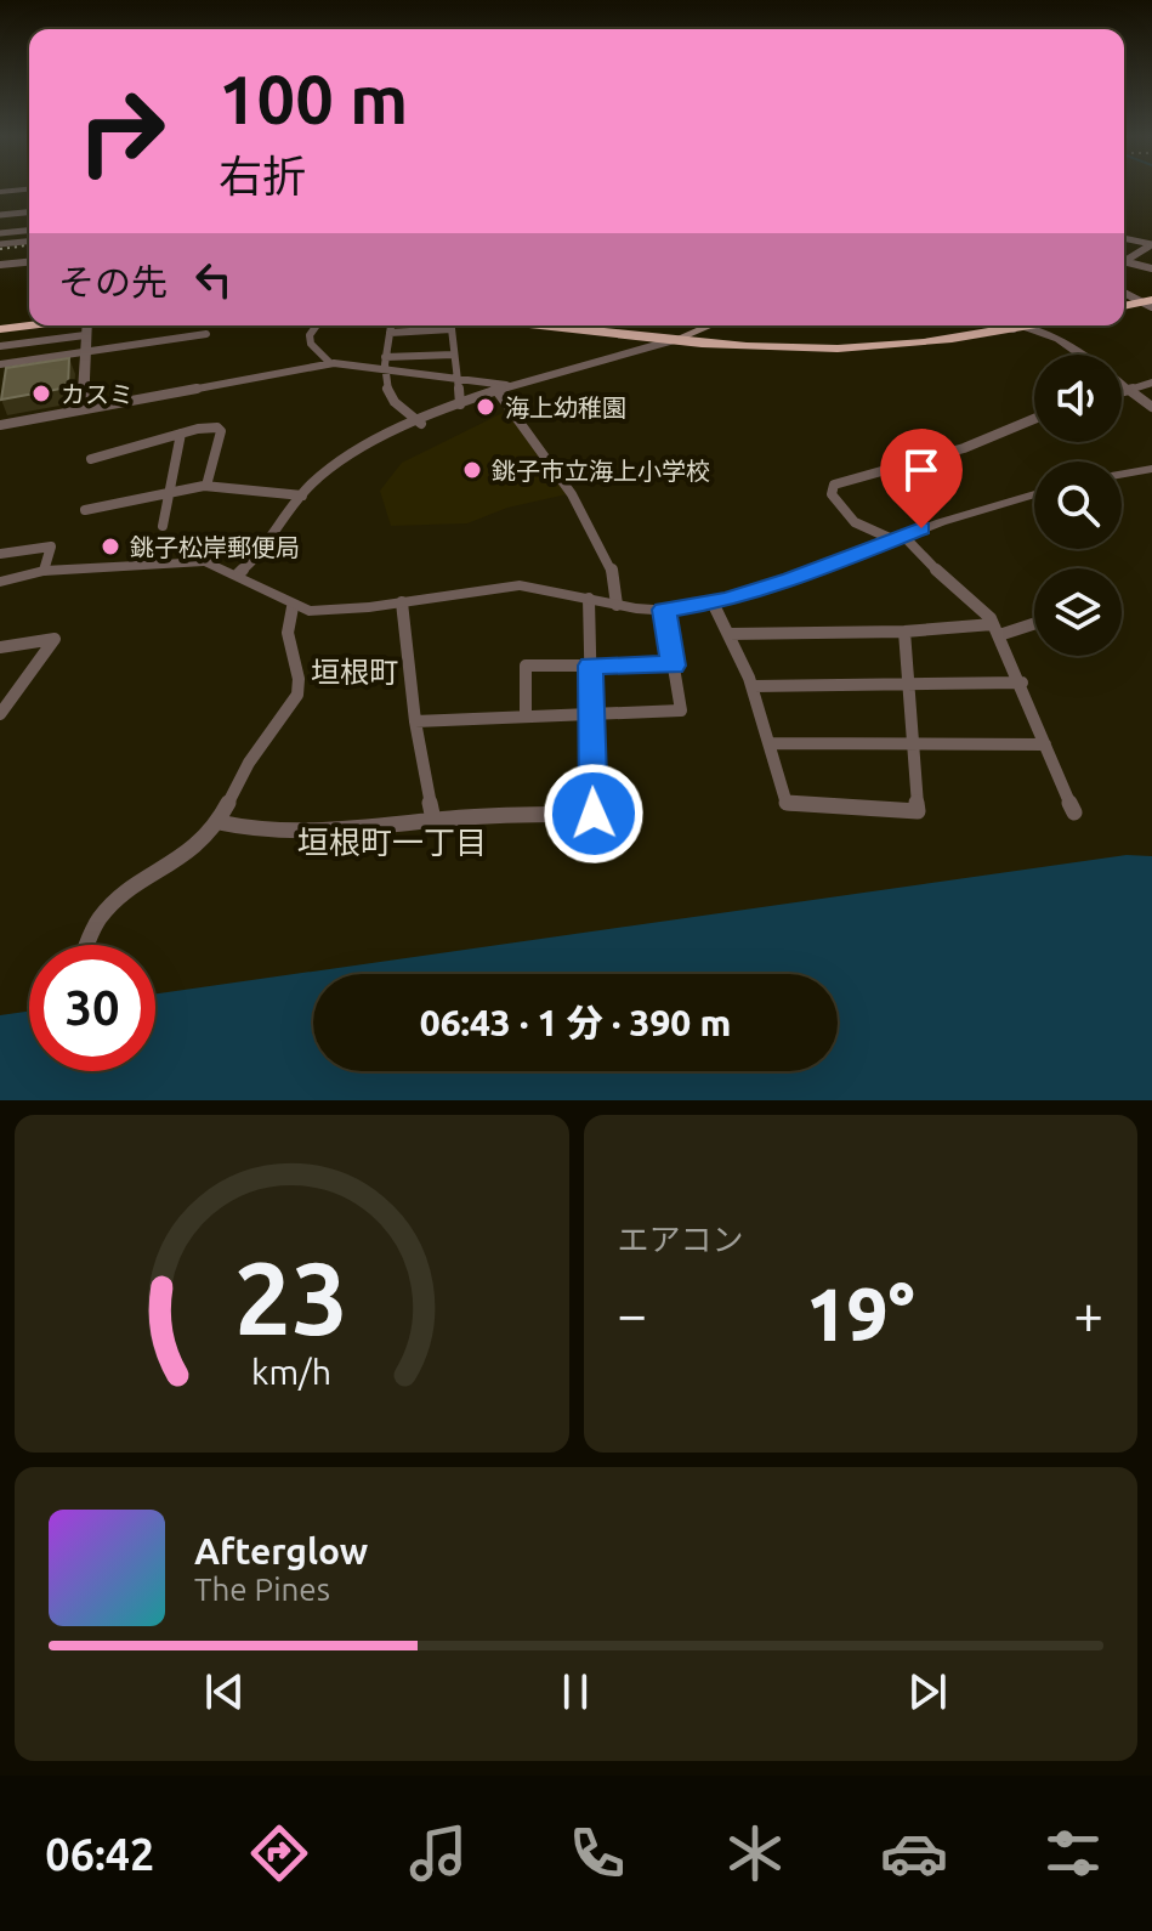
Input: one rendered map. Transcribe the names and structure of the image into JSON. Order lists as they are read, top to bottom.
{
  "districts": ["垣根町", "垣根町一丁目"],
  "places": [
    "カスミ",
    "海上幼稚園",
    "銚子市立海上小学校",
    "銚子松岸郵便局"
  ],
  "page": {
    "turn": ["100 m", "右折"],
    "then": "その先",
    "limit": "30",
    "trip": "06:43 · 1 分 · 390 m",
    "tile": "エアコン",
    "heat": ["−", "19°", "+"],
    "song": ["Afterglow", "The Pines"],
    "tabs": "06:42",
    "gauge": ["23", "km/h"]
  }
}
